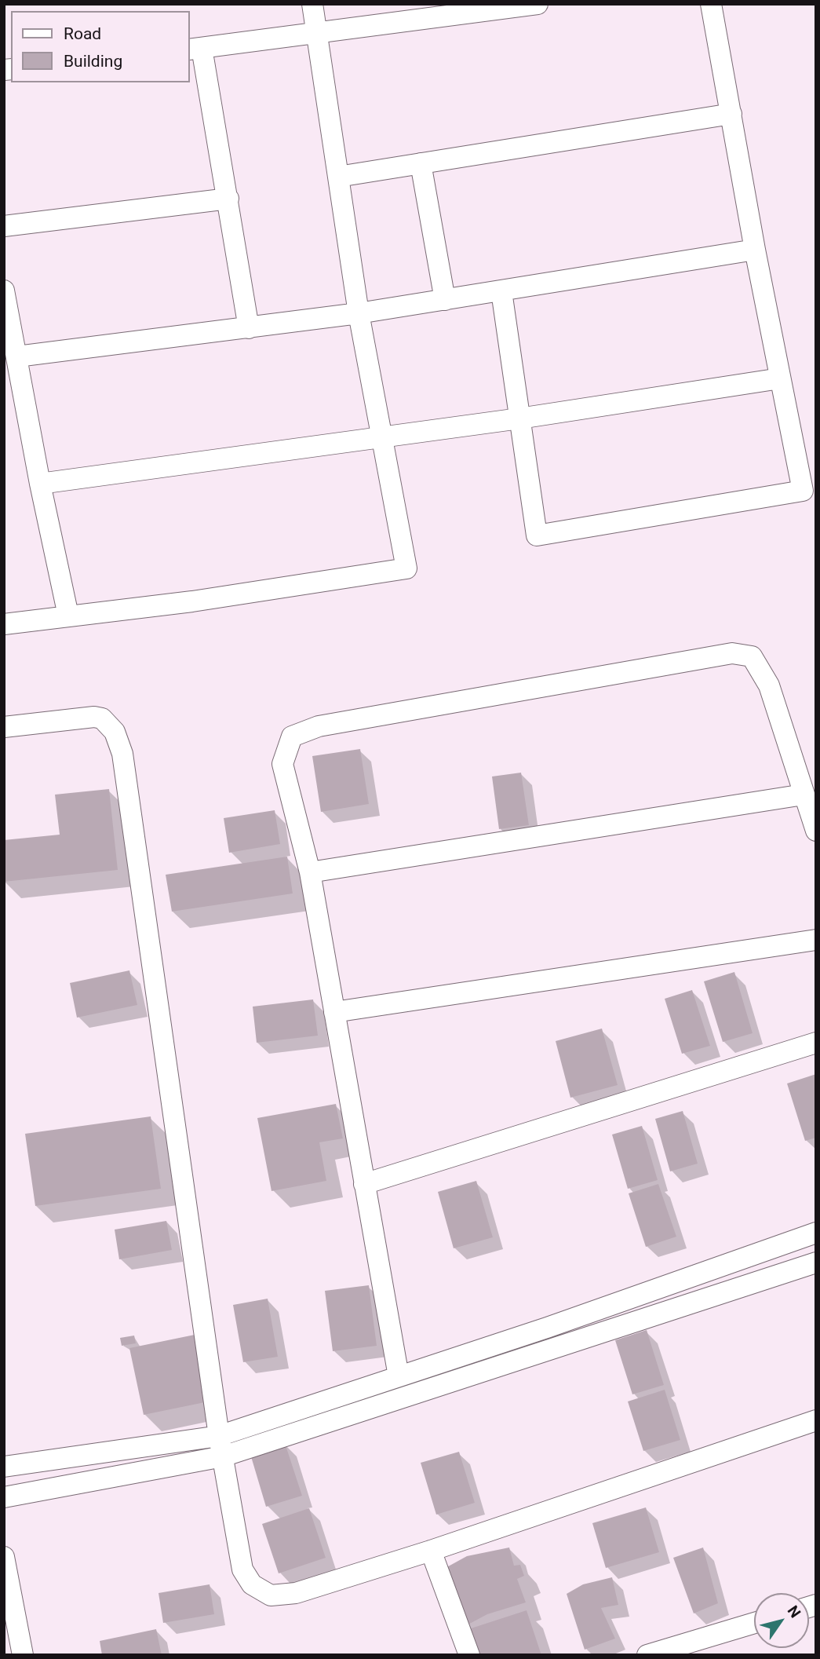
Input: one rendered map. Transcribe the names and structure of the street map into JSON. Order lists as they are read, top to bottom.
{
  "legend": ["Road", "Building"],
  "north": "top right"
}
